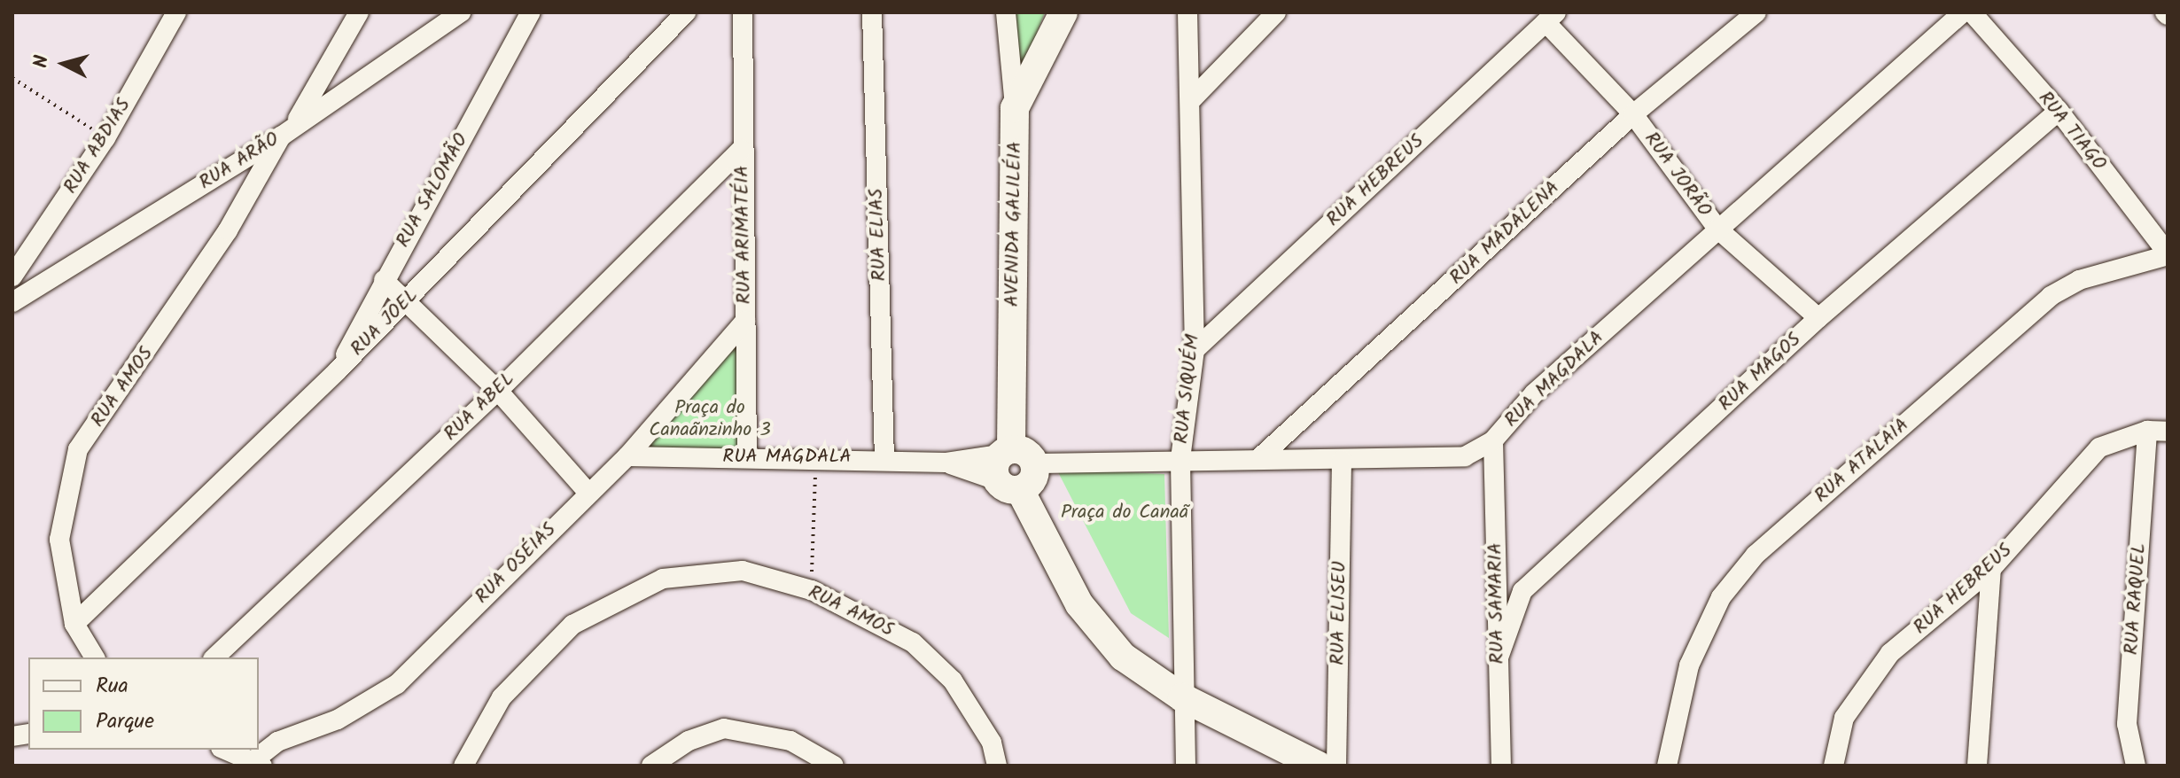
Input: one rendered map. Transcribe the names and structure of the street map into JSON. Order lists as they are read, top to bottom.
{
  "streets": {
    "main road": ["AVENIDA GALILÉIA"],
    "street": [
      "RUA TIAGO",
      "RUA ABDIAS",
      "RUA ARÃO",
      "RUA JORÃO",
      "RUA HEBREUS",
      "RUA SALOMÃO",
      "RUA MADALENA",
      "RUA ARIMATÉIA",
      "RUA ELIAS",
      "RUA JOEL",
      "RUA MAGOS",
      "RUA MAGDALA",
      "RUA AMOS",
      "RUA SIQUÉM",
      "RUA ABEL",
      "RUA ATALAIA",
      "RUA OSÉIAS",
      "RUA RAQUEL",
      "RUA SAMARIA",
      "RUA ELISEU"
    ]
  },
  "crossings": [
    ["RUA TIAGO", "RUA MAGOS"],
    ["RUA TIAGO", "RUA ATALAIA"],
    ["RUA ARÃO", "RUA AMOS"],
    ["RUA JORÃO", "RUA HEBREUS"],
    ["RUA JORÃO", "RUA MADALENA"],
    ["RUA JORÃO", "RUA MAGOS"],
    ["RUA JORÃO", "RUA MAGDALA"],
    ["RUA HEBREUS", "RUA SIQUÉM"],
    ["RUA HEBREUS", "RUA RAQUEL"],
    ["RUA SALOMÃO", "RUA JOEL"],
    ["AVENIDA GALILÉIA", "RUA MAGDALA"],
    ["AVENIDA GALILÉIA", "RUA SIQUÉM"],
    ["RUA MADALENA", "RUA MAGDALA"],
    ["RUA ARIMATÉIA", "RUA MAGDALA"],
    ["RUA ARIMATÉIA", "RUA ABEL"],
    ["RUA ARIMATÉIA", "RUA OSÉIAS"],
    ["RUA ELIAS", "RUA MAGDALA"],
    ["RUA JOEL", "RUA AMOS"],
    ["RUA MAGOS", "RUA SAMARIA"],
    ["RUA MAGDALA", "RUA SIQUÉM"],
    ["RUA MAGDALA", "RUA OSÉIAS"],
    ["RUA MAGDALA", "RUA SAMARIA"],
    ["RUA MAGDALA", "RUA ELISEU"]
  ],
  "parks": ["Praça do Canaãnzinho 3", "Praça do Canaã"],
  "legend": ["Rua", "Parque"],
  "north": "left"
}
